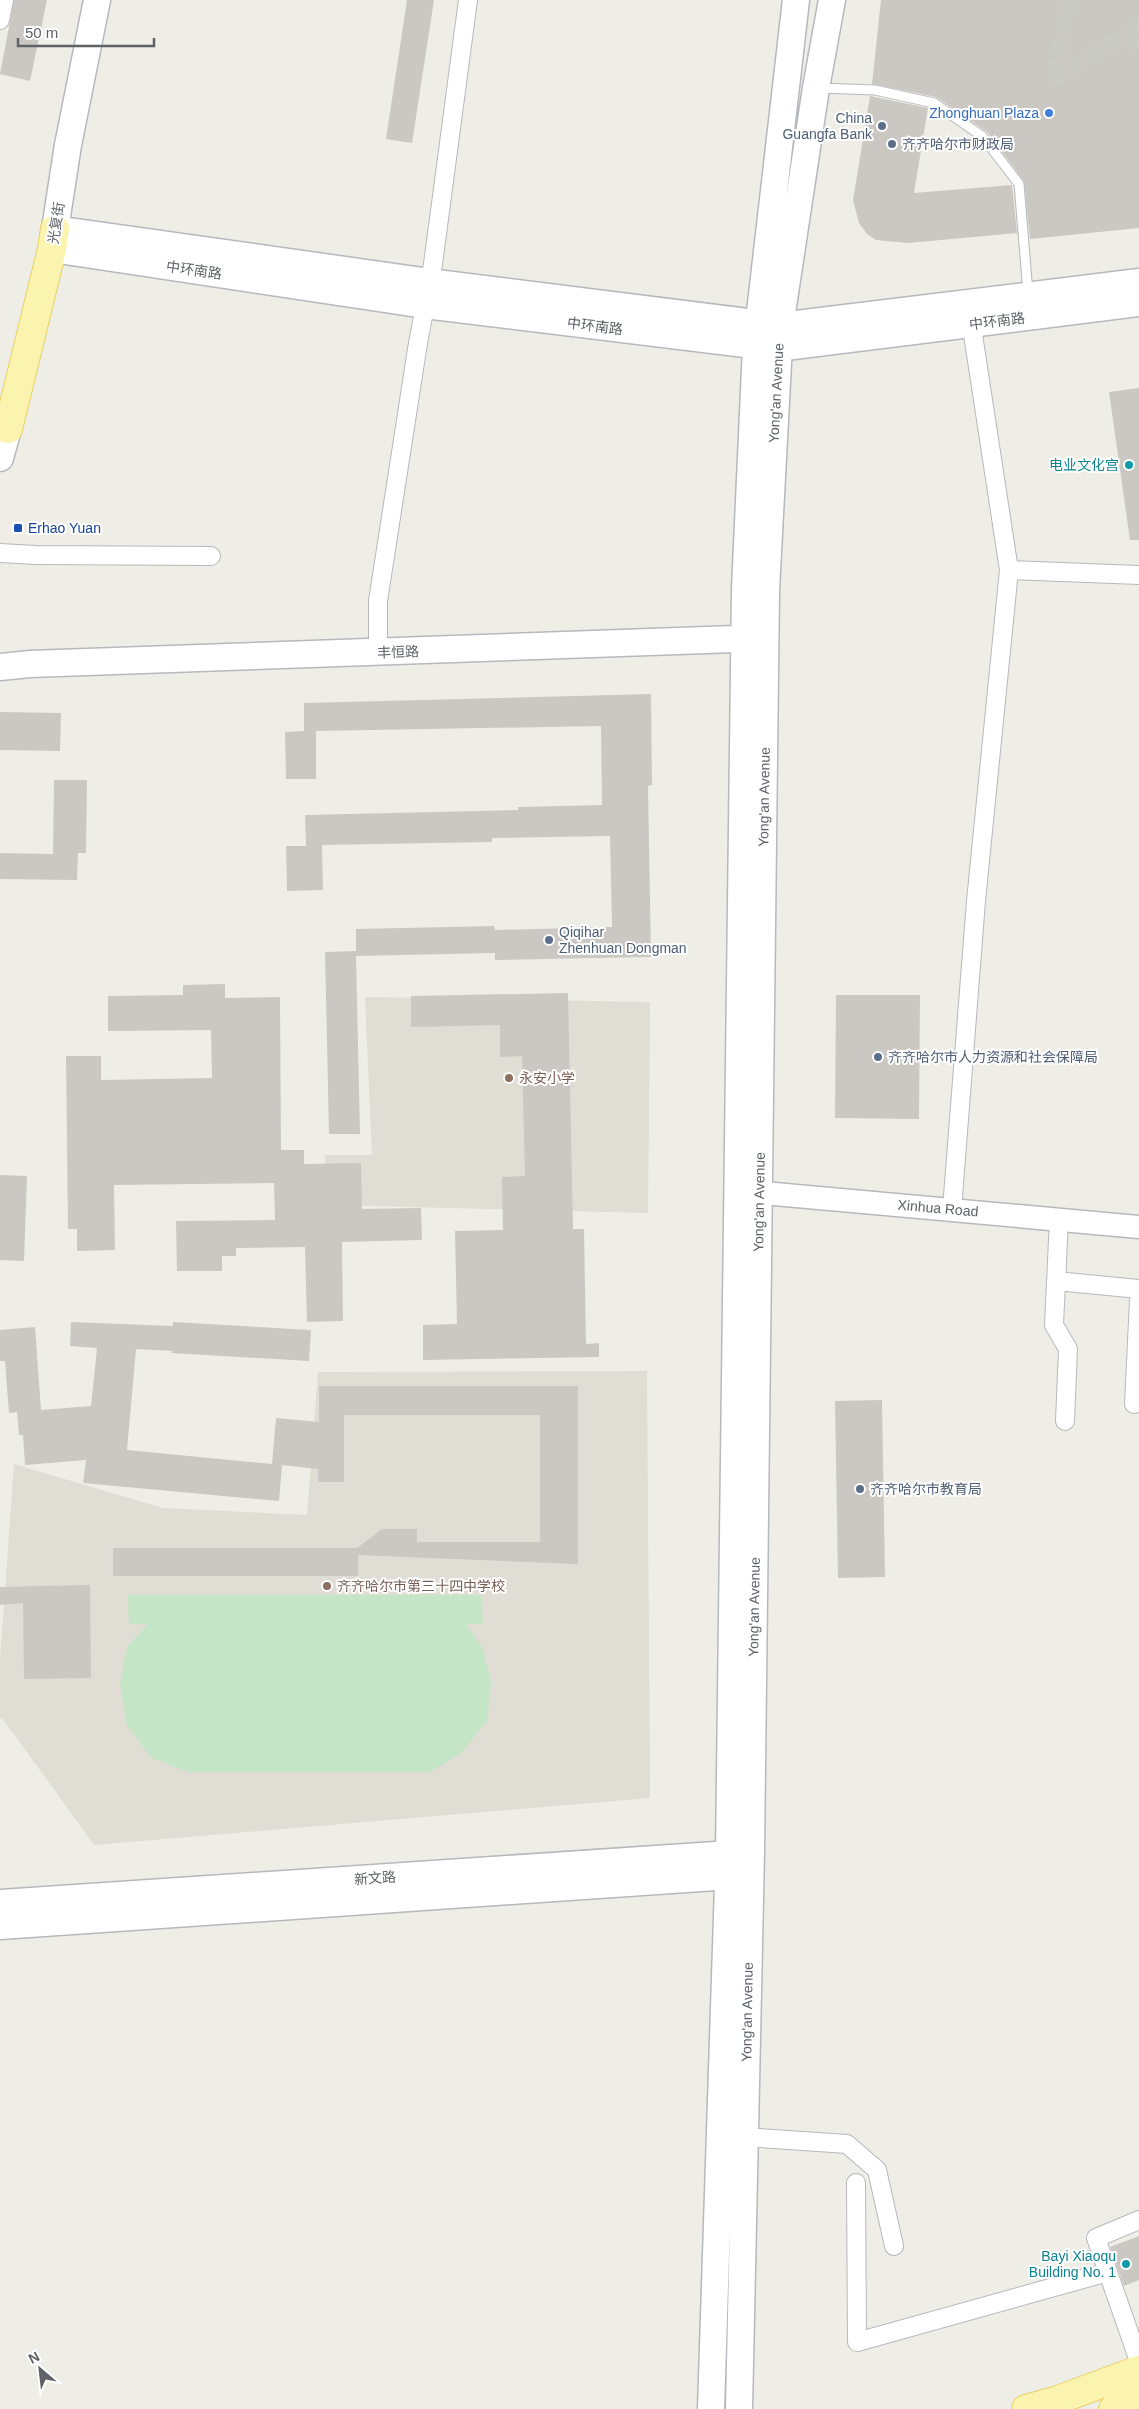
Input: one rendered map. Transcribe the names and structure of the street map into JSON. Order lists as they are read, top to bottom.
{
  "streets": {
    "main road": [
      "光复街",
      "中环南路",
      "Yong'an Avenue",
      "丰恒路",
      "新文路"
    ],
    "street": ["Xinhua Road"]
  },
  "crossings": [
    ["光复街", "中环南路"],
    ["中环南路", "Yong'an Avenue"],
    ["Yong'an Avenue", "丰恒路"],
    ["Yong'an Avenue", "Xinhua Road"],
    ["Yong'an Avenue", "新文路"]
  ],
  "places": {
    "other": [
      "Zhonghuan Plaza",
      "China Guangfa Bank",
      "齐齐哈尔市财政局",
      "电业文化宫",
      "Qiqihar Zhenhuan Dongman",
      "齐齐哈尔市人力资源和社会保障局",
      "永安小学",
      "齐齐哈尔市教育局",
      "齐齐哈尔市第三十四中学校",
      "Bayi Xiaoqu Building No. 1"
    ],
    "transit": ["Erhao Yuan"]
  },
  "scale_bar": "50 m",
  "north": "top left"
}
